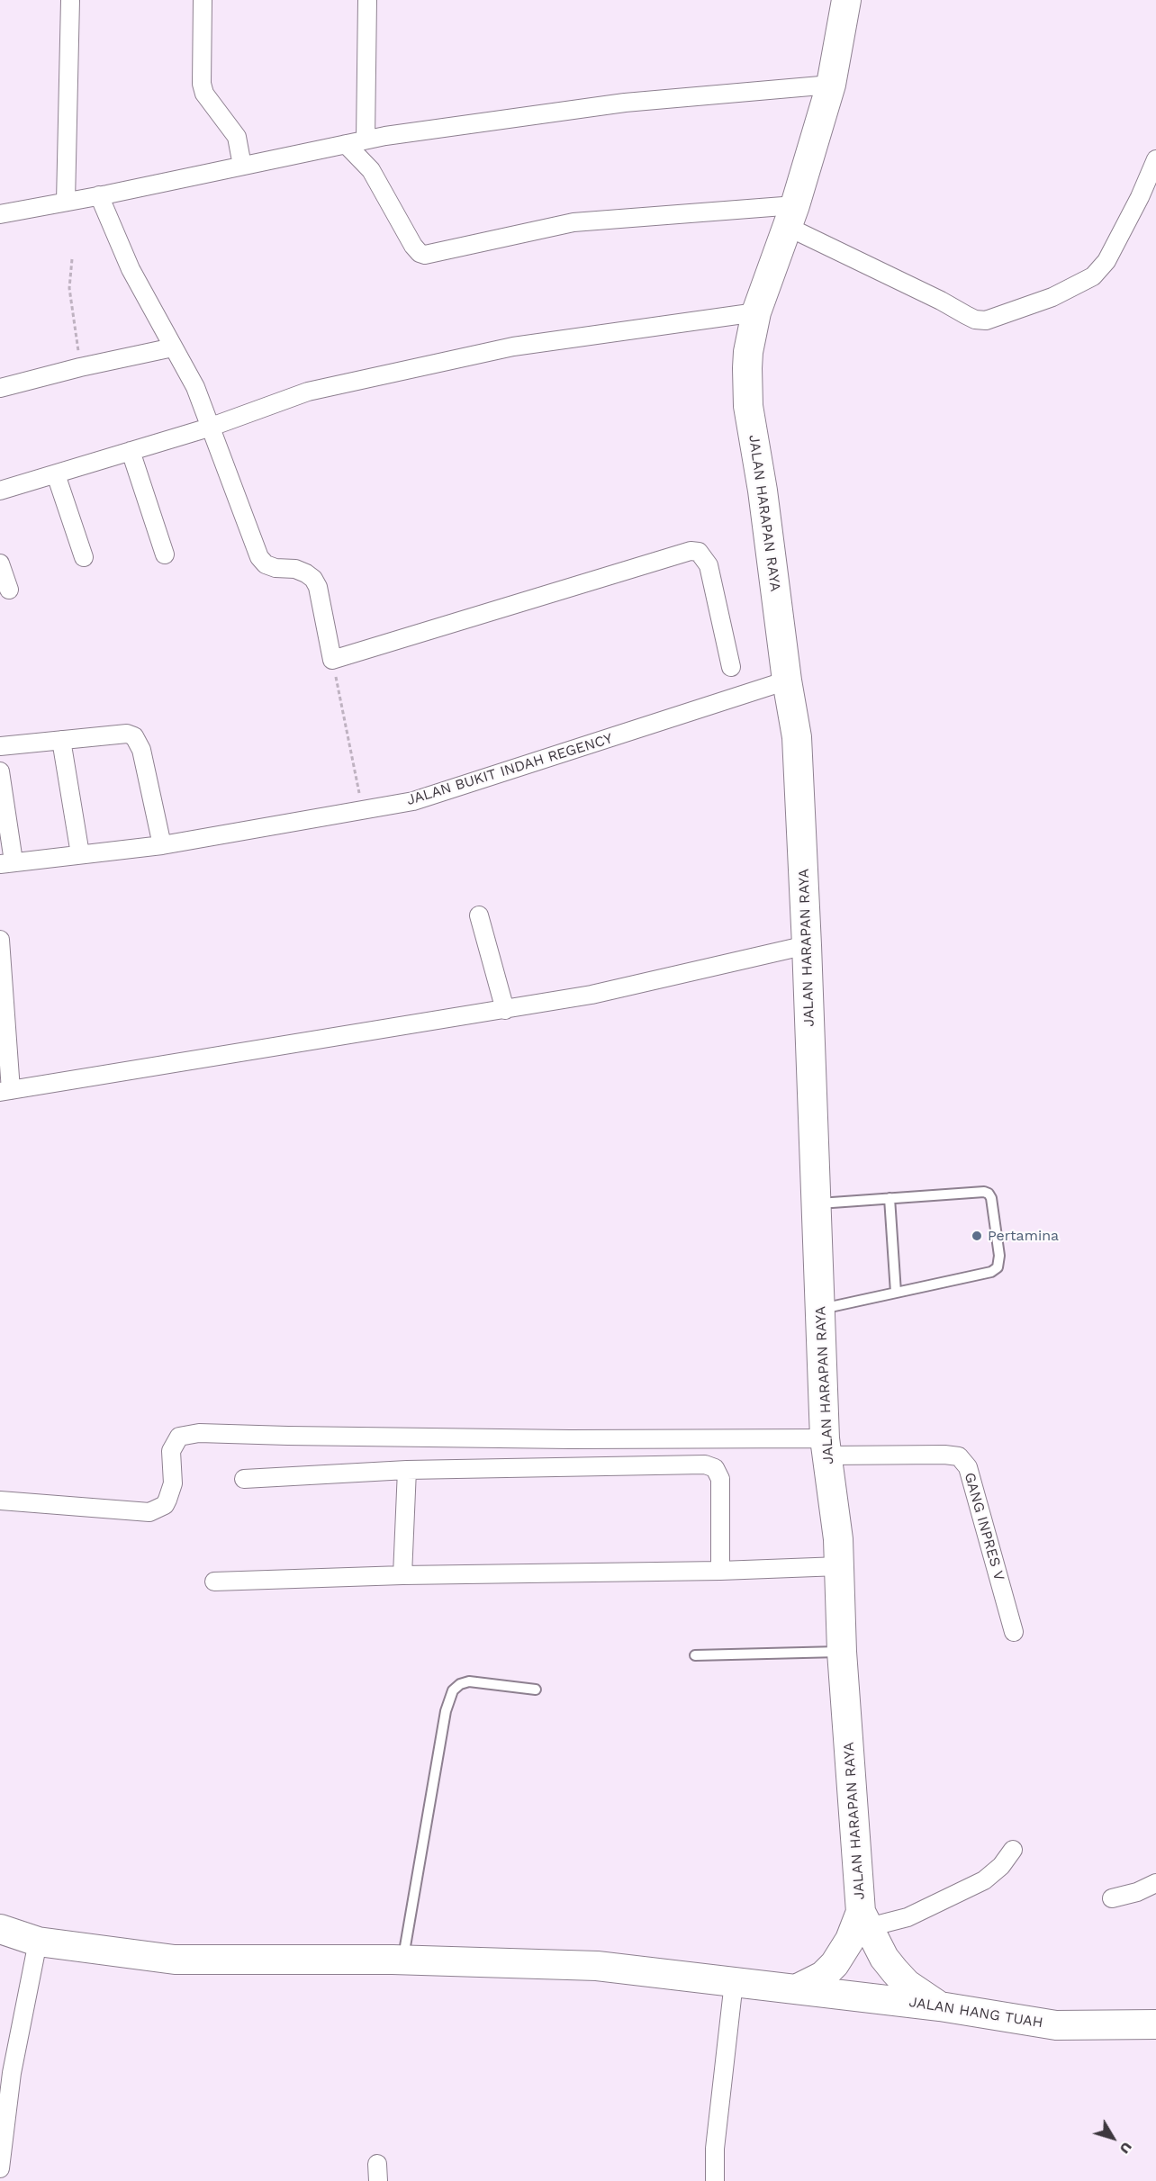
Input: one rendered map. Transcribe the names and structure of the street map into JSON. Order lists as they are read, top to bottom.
{
  "streets": {
    "main road": ["JALAN HARAPAN RAYA", "JALAN HANG TUAH"],
    "street": ["JALAN BUKIT INDAH REGENCY", "GANG INPRES V"]
  },
  "crossings": [
    ["JALAN HARAPAN RAYA", "JALAN BUKIT INDAH REGENCY"],
    ["JALAN HARAPAN RAYA", "GANG INPRES V"]
  ],
  "places": ["Pertamina"],
  "north": "bottom right"
}
